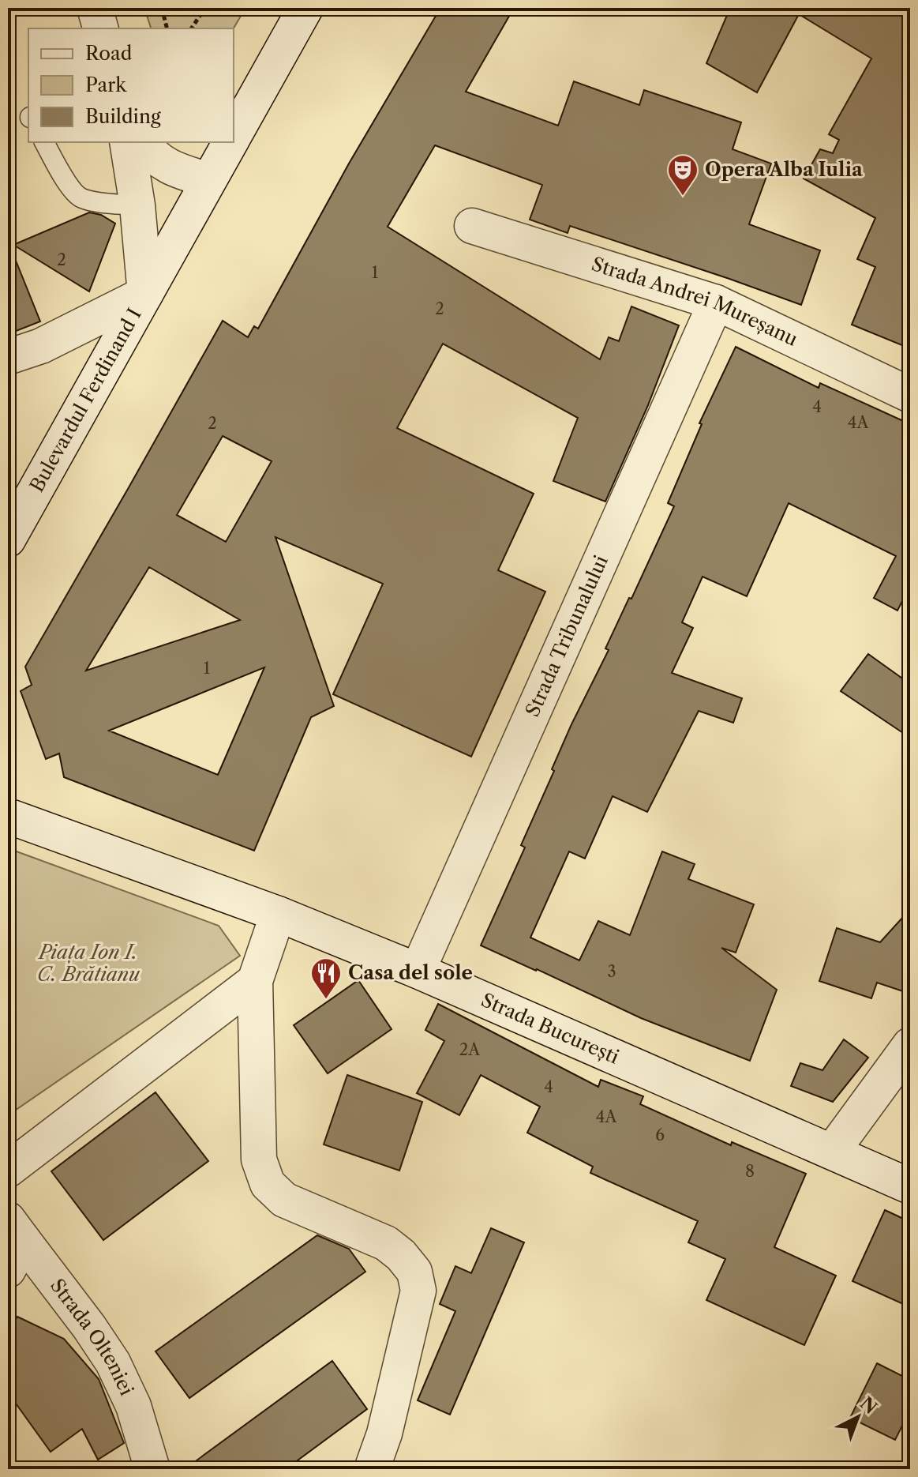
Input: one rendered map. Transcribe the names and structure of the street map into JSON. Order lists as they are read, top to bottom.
{
  "streets": {
    "street": [
      "Strada Andrei Mureșanu",
      "Bulevardul Ferdinand I",
      "Strada Tribunalului",
      "Strada București",
      "Strada Olteniei"
    ]
  },
  "crossings": [
    ["Strada Andrei Mureșanu", "Strada Tribunalului"],
    ["Strada Tribunalului", "Strada București"]
  ],
  "parks": ["Piața Ion I. C. Brătianu"],
  "places": {
    "theatre": ["Opera Alba Iulia"],
    "restaurant": ["Casa del sole"]
  },
  "house_numbers": [
    "2",
    "1",
    "2",
    "4",
    "4A",
    "2",
    "1",
    "3",
    "2A",
    "4",
    "4A",
    "6",
    "8"
  ],
  "legend": ["Road", "Park", "Building"],
  "north": "top right"
}
